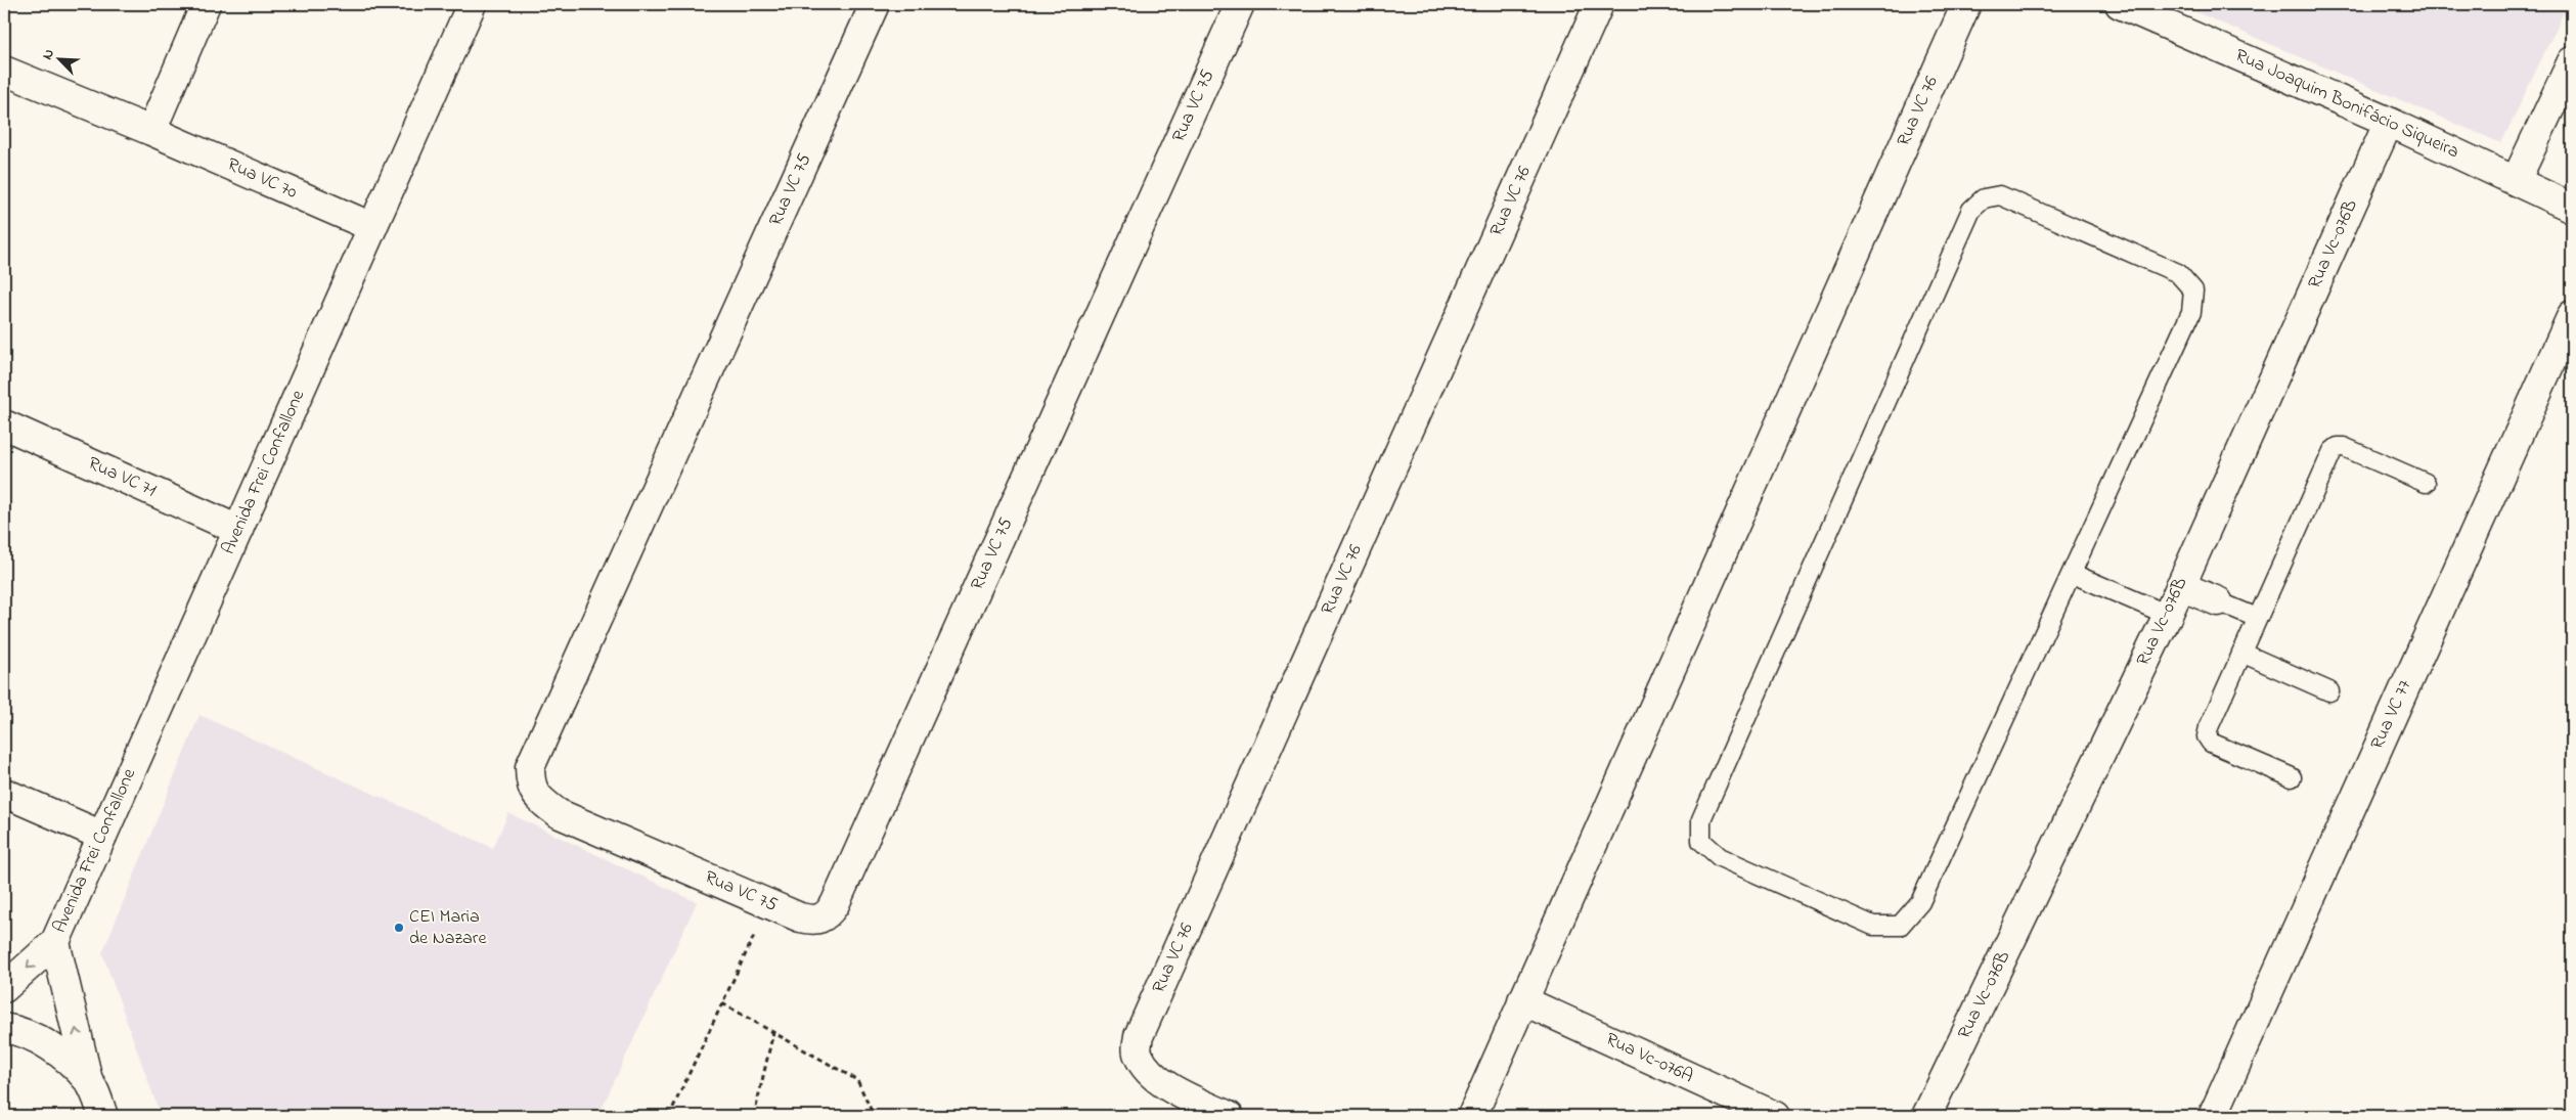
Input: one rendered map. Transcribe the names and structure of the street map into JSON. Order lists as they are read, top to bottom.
{
  "streets": {
    "street": [
      "Rua Joaquim Bonifácio Siqueira",
      "Rua VC 75",
      "Rua VC 76",
      "Rua VC 70",
      "Rua Vc-076B",
      "Avenida Frei Confallone",
      "Rua VC 71",
      "Rua VC 77",
      "Rua Vc-076A"
    ]
  },
  "crossings": [
    ["Rua Joaquim Bonifácio Siqueira", "Rua Vc-076B"],
    ["Rua VC 76", "Rua Vc-076A"],
    ["Rua VC 70", "Avenida Frei Confallone"],
    ["Avenida Frei Confallone", "Rua VC 71"]
  ],
  "places": ["CEI Maria de Nazare"],
  "north": "top left"
}
